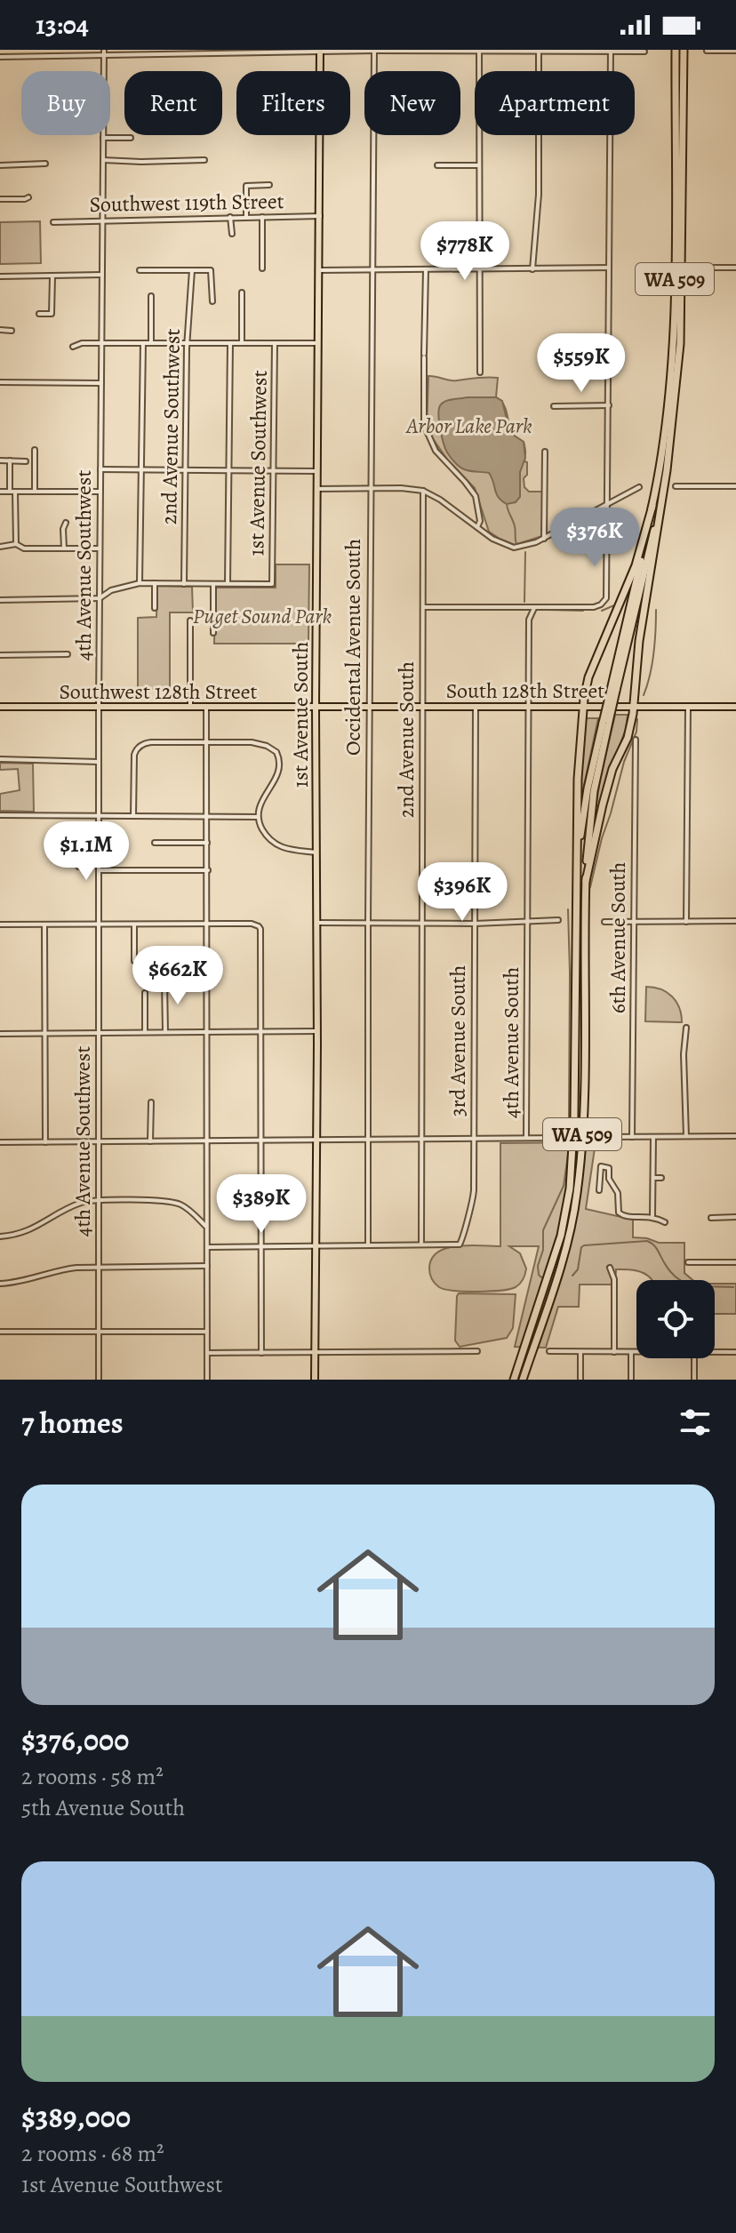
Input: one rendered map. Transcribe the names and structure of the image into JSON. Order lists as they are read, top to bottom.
{
  "streets": {
    "highway": ["WA 509"],
    "main road": ["South 128th Street", "Southwest 128th Street", "1st Avenue South"],
    "street": [
      "Southwest 119th Street",
      "2nd Avenue Southwest",
      "1st Avenue Southwest",
      "4th Avenue Southwest",
      "Occidental Avenue South",
      "2nd Avenue South",
      "6th Avenue South",
      "3rd Avenue South",
      "4th Avenue South"
    ]
  },
  "crossings": [
    ["Southwest 119th Street", "4th Avenue Southwest"],
    ["Southwest 119th Street", "1st Avenue South"],
    ["4th Avenue Southwest", "Southwest 128th Street"],
    ["Occidental Avenue South", "South 128th Street"],
    ["South 128th Street", "Southwest 128th Street"],
    ["South 128th Street", "1st Avenue South"],
    ["South 128th Street", "2nd Avenue South"],
    ["South 128th Street", "3rd Avenue South"],
    ["South 128th Street", "4th Avenue South"],
    ["Southwest 128th Street", "1st Avenue South"],
    ["2nd Avenue South", "3rd Avenue South"]
  ],
  "parks": ["Arbor Lake Park", "Puget Sound Park"],
  "page": {
    "status": "13:04",
    "chip": [
      "Buy",
      "Rent",
      "Filters",
      "New",
      "Apartment"
    ],
    "price": [
      "$778K",
      "$559K",
      "$376K",
      "$1.1M",
      "$396K",
      "$662K",
      "$389K"
    ],
    "heading": "7 homes",
    "list": [
      {
        "name": "$376,000",
        "note": "2 rooms · 58 m² · 5th Avenue South"
      },
      {
        "name": "$389,000",
        "note": "2 rooms · 68 m² · 1st Avenue Southwest"
      }
    ]
  }
}
